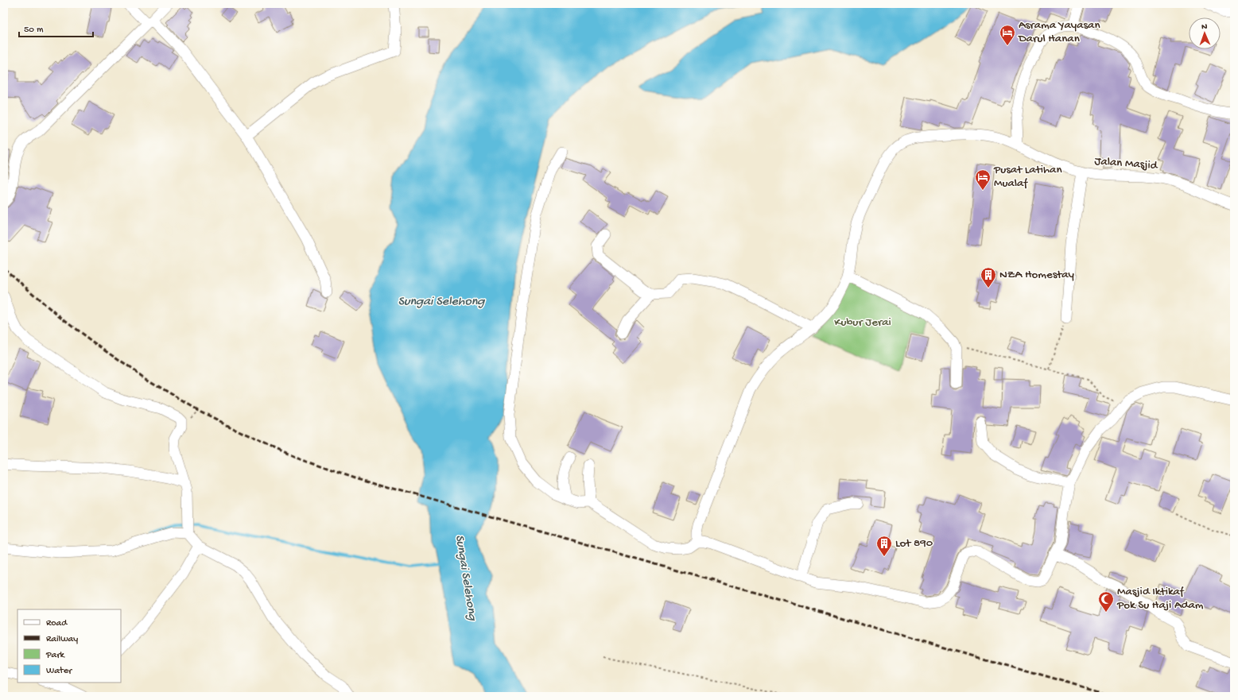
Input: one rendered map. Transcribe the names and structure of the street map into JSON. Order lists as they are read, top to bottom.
{
  "streets": {
    "street": ["Jalan Masjid"]
  },
  "water": ["Sungai Selehong"],
  "parks": ["Kubur Jerai"],
  "places": {
    "hotel": ["Asrama Yayasan Darul Hanan", "Pusat Latihan Mualaf"],
    "building": ["NZA Homestay", "Lot 890"],
    "mosque": ["Masjid Iktikaf Pok Su Haji Adam"]
  },
  "legend": [
    "Road",
    "Railway",
    "Park",
    "Water"
  ],
  "scale_bar": "50 m",
  "north": "top"
}
